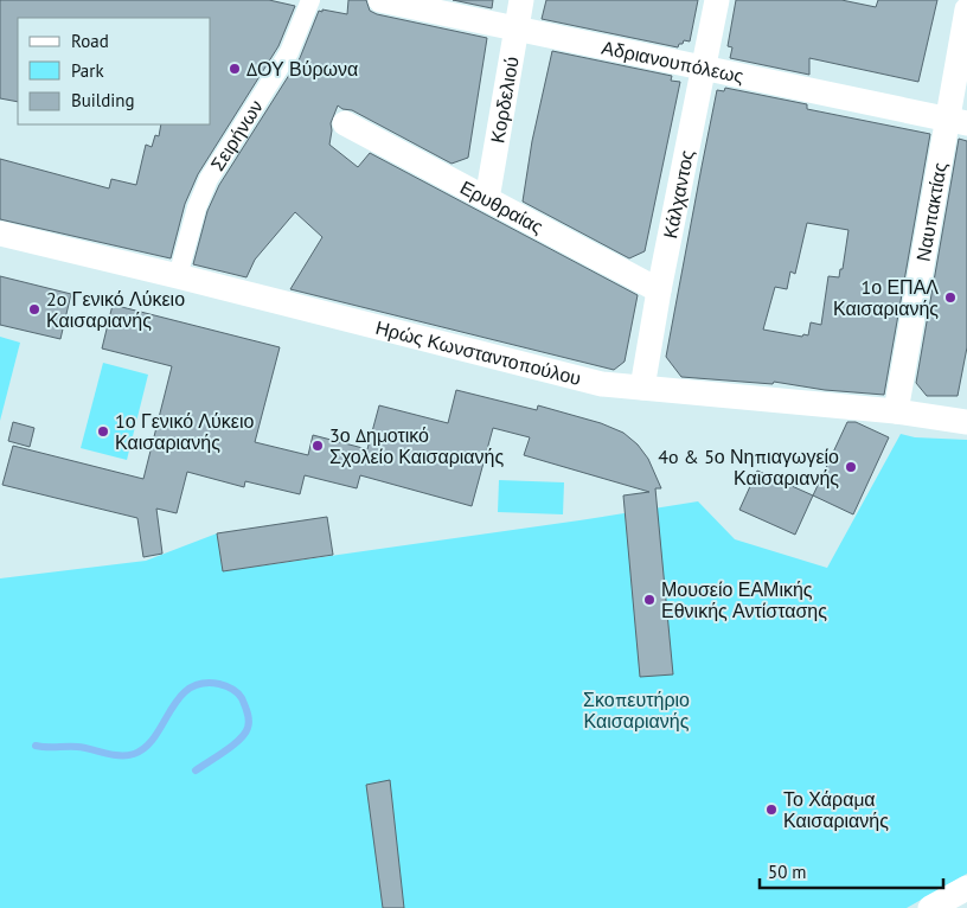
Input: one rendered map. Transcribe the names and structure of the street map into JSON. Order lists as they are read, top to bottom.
{
  "streets": {
    "street": [
      "Αδριανουπόλεως",
      "Κορδελιού",
      "Σειρήνων",
      "Κάλχαντος",
      "Ερυθραίας",
      "Ναυπακτίας",
      "Ηρώς Κωνσταντοπούλου"
    ]
  },
  "crossings": [
    ["Αδριανουπόλεως", "Κορδελιού"],
    ["Αδριανουπόλεως", "Κάλχαντος"],
    ["Αδριανουπόλεως", "Ναυπακτίας"],
    ["Κορδελιού", "Ερυθραίας"],
    ["Σειρήνων", "Ηρώς Κωνσταντοπούλου"],
    ["Κάλχαντος", "Ερυθραίας"],
    ["Κάλχαντος", "Ηρώς Κωνσταντοπούλου"],
    ["Ναυπακτίας", "Ηρώς Κωνσταντοπούλου"]
  ],
  "parks": ["Σκοπευτήριο Καισαριανής"],
  "places": [
    "ΔΟΥ Βύρωνα",
    "1ο ΕΠΑΛ Καισαριανής",
    "2o Γενικό Λύκειο Καισαριανής",
    "1ο Γενικό Λύκειο Καισαριανής",
    "3ο Δημοτικό Σχολείο Καισαριανής",
    "4o & 5ο Νηπιαγωγείο Καισαριανής",
    "Μουσείο ΕΑΜικής Εθνικής Αντίστασης",
    "Το Χάραμα Καισαριανής"
  ],
  "legend": ["Road", "Park", "Building"],
  "scale_bar": "50 m"
}
